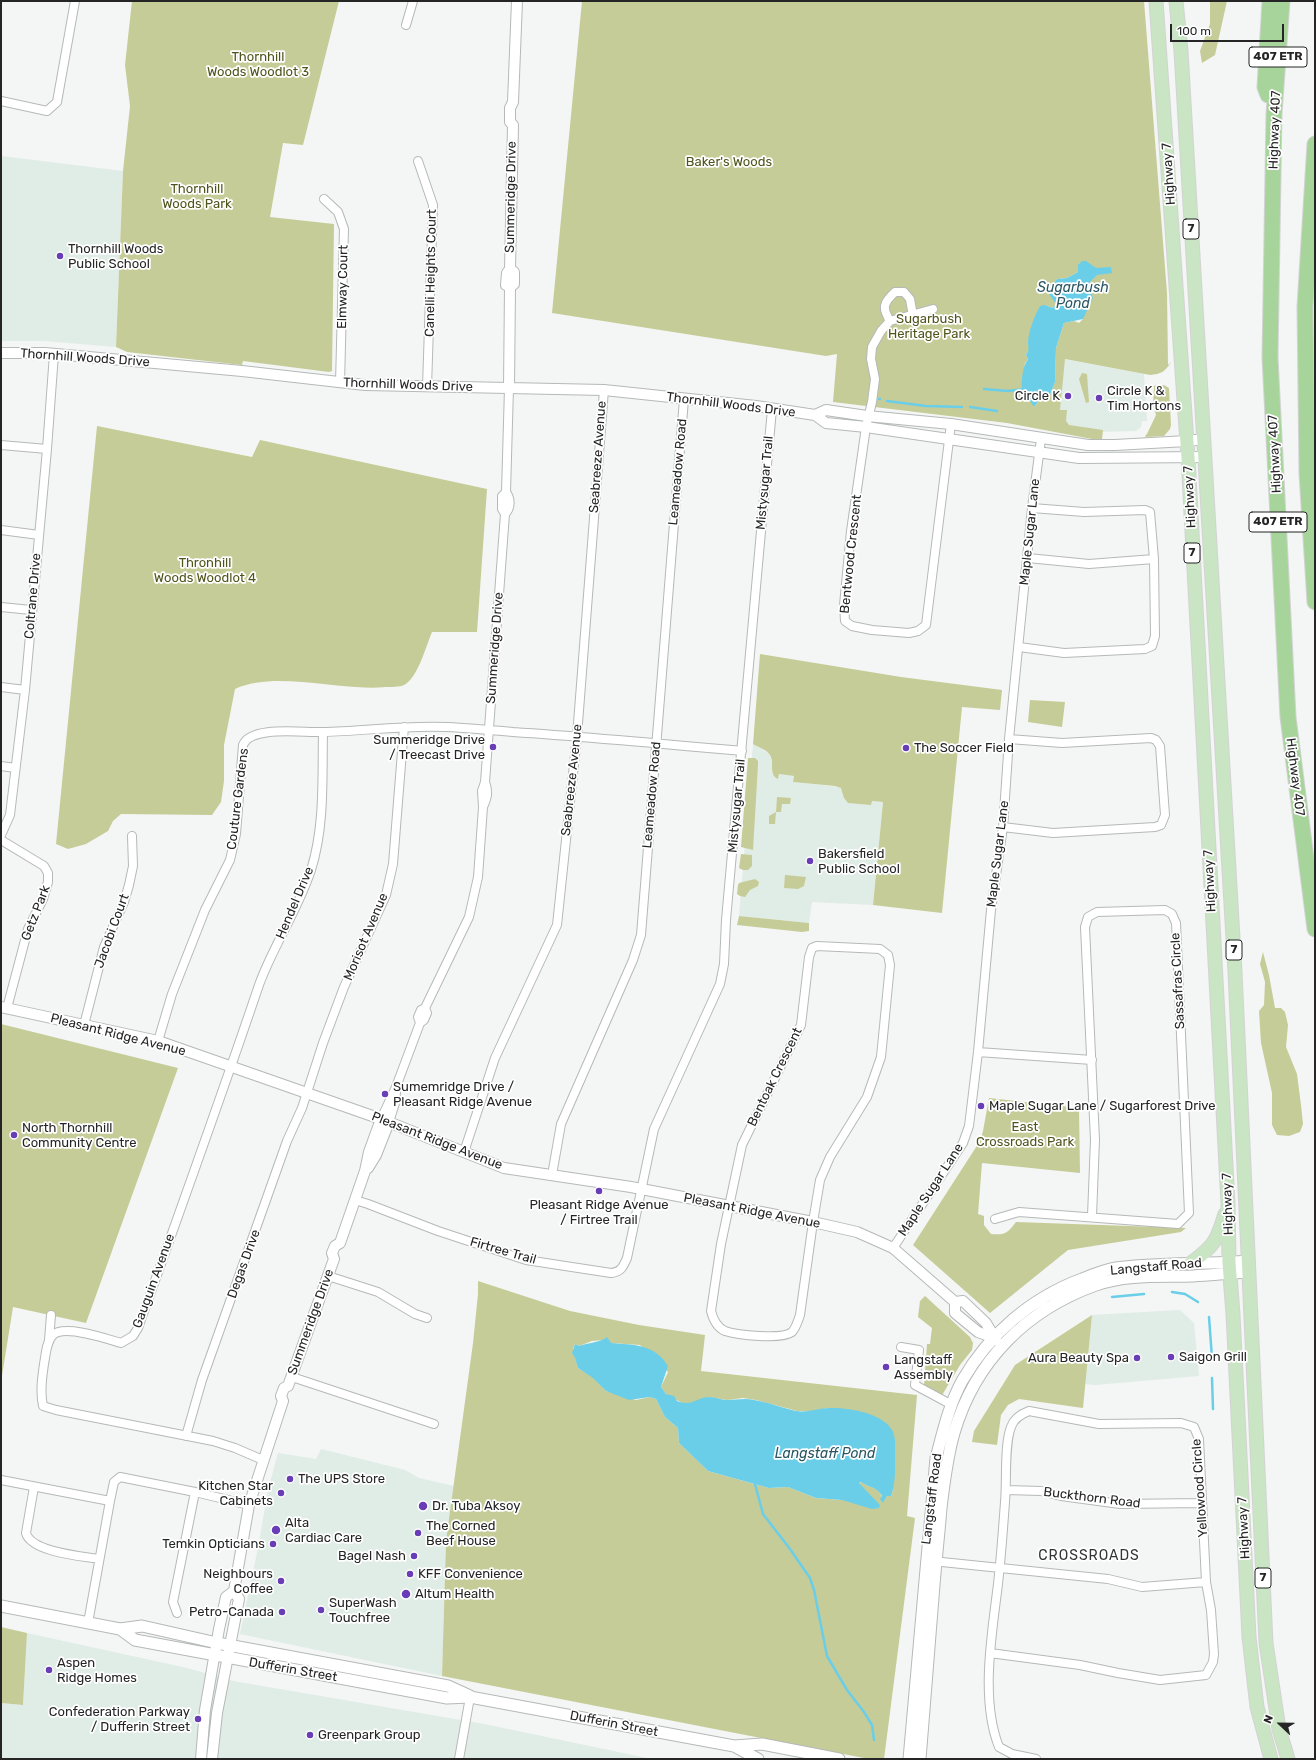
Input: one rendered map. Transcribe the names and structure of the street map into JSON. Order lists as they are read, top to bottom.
{
  "streets": {
    "highway": ["407 ETR", "Highway 407"],
    "main road": [
      "Highway 7",
      "7",
      "Langstaff Road",
      "Dufferin Street"
    ],
    "street": [
      "Summeridge Drive",
      "Canelli Heights Court",
      "Elmway Court",
      "Thornhill Woods Drive",
      "Seabreeze Avenue",
      "Leameadow Road",
      "Mistysugar Trail",
      "Maple Sugar Lane",
      "Bentwood Crescent",
      "Coltrane Drive",
      "Couture Gardens",
      "Hendel Drive",
      "Getz Park",
      "Jacobi Court",
      "Morisot Avenue",
      "Sassafras Circle",
      "Pleasant Ridge Avenue",
      "Bentoak Crescent",
      "Firtree Trail",
      "Degas Drive",
      "Gauguin Avenue",
      "Yellowood Circle",
      "Buckthorn Road"
    ]
  },
  "crossings": [
    ["Highway 7", "Thornhill Woods Drive"],
    ["Highway 7", "Langstaff Road"],
    ["Summeridge Drive", "Thornhill Woods Drive"],
    ["Summeridge Drive", "Couture Gardens"],
    ["Summeridge Drive", "Pleasant Ridge Avenue"],
    ["Summeridge Drive", "Firtree Trail"],
    ["Summeridge Drive", "Dufferin Street"],
    ["Canelli Heights Court", "Thornhill Woods Drive"],
    ["Elmway Court", "Thornhill Woods Drive"],
    ["Thornhill Woods Drive", "Seabreeze Avenue"],
    ["Thornhill Woods Drive", "Leameadow Road"],
    ["Thornhill Woods Drive", "Mistysugar Trail"],
    ["Thornhill Woods Drive", "Maple Sugar Lane"],
    ["Thornhill Woods Drive", "Bentwood Crescent"],
    ["Thornhill Woods Drive", "Coltrane Drive"],
    ["Seabreeze Avenue", "Couture Gardens"],
    ["Seabreeze Avenue", "Pleasant Ridge Avenue"],
    ["Leameadow Road", "Couture Gardens"],
    ["Leameadow Road", "Pleasant Ridge Avenue"],
    ["Mistysugar Trail", "Couture Gardens"],
    ["Mistysugar Trail", "Pleasant Ridge Avenue"],
    ["Mistysugar Trail", "Firtree Trail"],
    ["Maple Sugar Lane", "Pleasant Ridge Avenue"],
    ["Couture Gardens", "Hendel Drive"],
    ["Couture Gardens", "Morisot Avenue"],
    ["Couture Gardens", "Pleasant Ridge Avenue"],
    ["Hendel Drive", "Pleasant Ridge Avenue"],
    ["Hendel Drive", "Gauguin Avenue"],
    ["Getz Park", "Pleasant Ridge Avenue"],
    ["Jacobi Court", "Pleasant Ridge Avenue"],
    ["Morisot Avenue", "Pleasant Ridge Avenue"],
    ["Morisot Avenue", "Degas Drive"],
    ["Pleasant Ridge Avenue", "Bentoak Crescent"],
    ["Pleasant Ridge Avenue", "Firtree Trail"],
    ["Pleasant Ridge Avenue", "Degas Drive"],
    ["Pleasant Ridge Avenue", "Langstaff Road"],
    ["Pleasant Ridge Avenue", "Gauguin Avenue"],
    ["Yellowood Circle", "Buckthorn Road"]
  ],
  "districts": ["CROSSROADS"],
  "water": ["Sugarbush Pond", "Langstaff Pond"],
  "parks": [
    "Thornhill Woods Woodlot 3",
    "Baker's Woods",
    "Thornhill Woods Park",
    "Sugarbush Heritage Park",
    "Thronhill Woods Woodlot 4",
    "East Crossroads Park"
  ],
  "places": [
    "Thornhill Woods Public School",
    "Circle K",
    "Circle K & Tim Hortons",
    "Summeridge Drive / Treecast Drive",
    "The Soccer Field",
    "Bakersfield Public School",
    "Sumemridge Drive / Pleasant Ridge Avenue",
    "Maple Sugar Lane / Sugarforest Drive",
    "North Thornhill Community Centre",
    "Pleasant Ridge Avenue / Firtree Trail",
    "Saigon Grill",
    "Aura Beauty Spa",
    "Langstaff Assembly",
    "The UPS Store",
    "Kitchen Star Cabinets",
    "Dr. Tuba Aksoy",
    "Alta Cardiac Care",
    "The Corned Beef House",
    "Temkin Opticians",
    "Bagel Nash",
    "KFF Convenience",
    "Neighbours Coffee",
    "Altum Health",
    "SuperWash Touchfree",
    "Petro-Canada",
    "Aspen Ridge Homes",
    "Confederation Parkway / Dufferin Street",
    "Greenpark Group"
  ],
  "scale_bar": "100 m",
  "north": "left"
}
